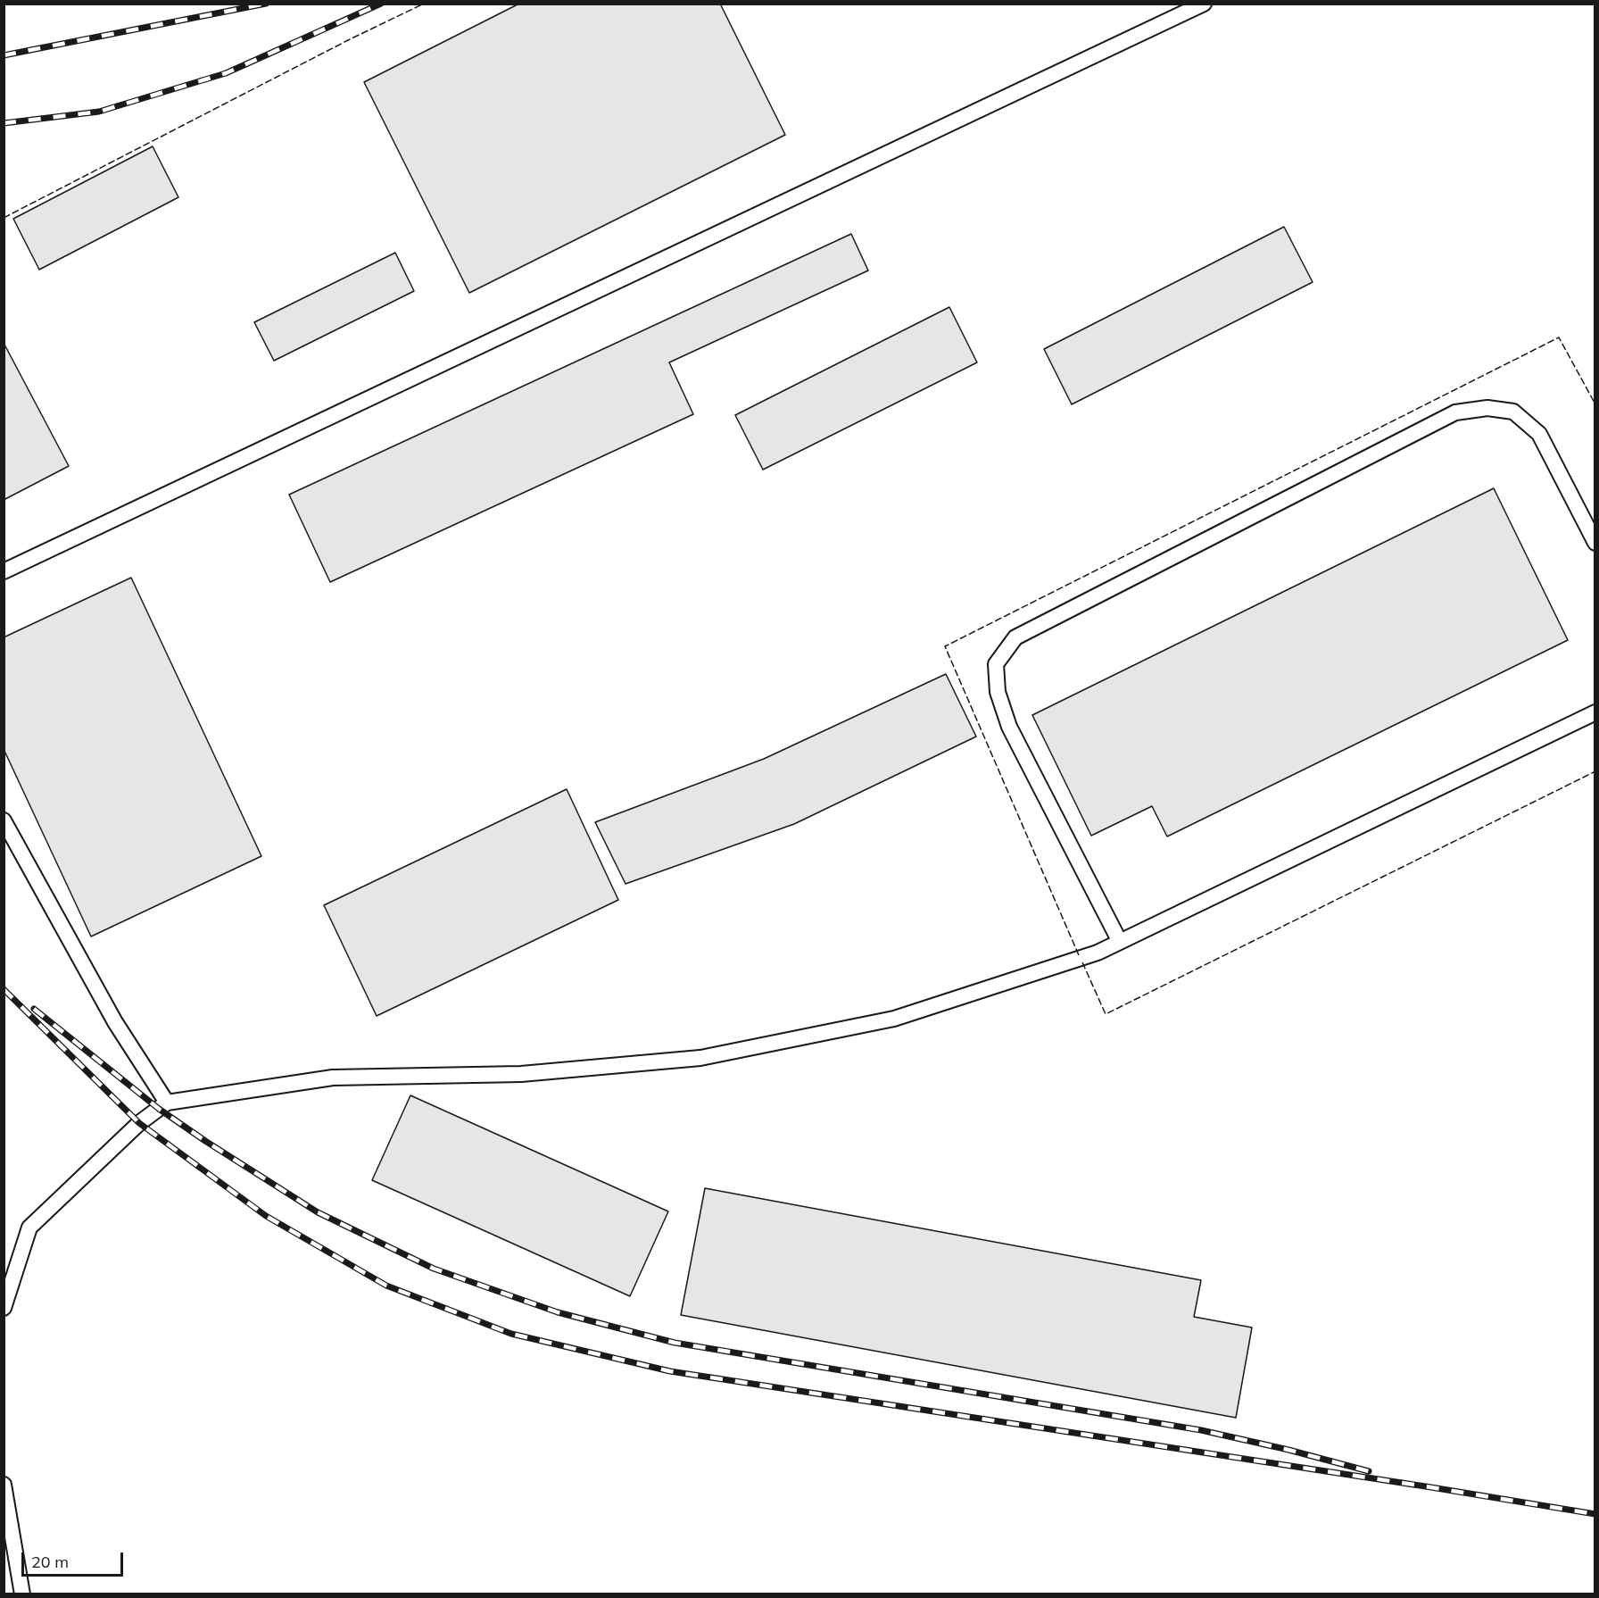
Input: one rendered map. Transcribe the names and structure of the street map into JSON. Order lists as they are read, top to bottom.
{
  "scale_bar": "20 m"
}
